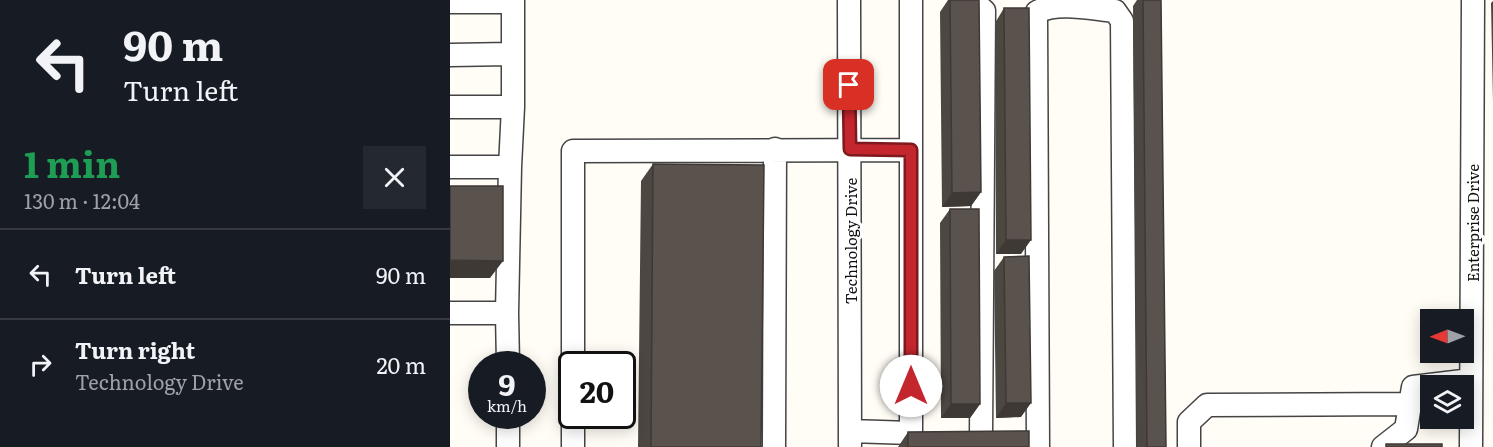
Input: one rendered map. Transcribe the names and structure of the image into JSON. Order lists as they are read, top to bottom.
{
  "streets": {
    "street": ["Enterprise Drive", "Technology Drive"]
  },
  "north": "left",
  "page": {
    "turn": ["90 m", "Turn left"],
    "heading": ["1 min", "130 m · 12:04"],
    "list": [
      {
        "name": "Turn left",
        "value": "90 m"
      },
      {
        "name": "Turn right",
        "note": "Technology Drive",
        "value": "20 m"
      }
    ],
    "speed": "9 km/h",
    "limit": "20"
  }
}
